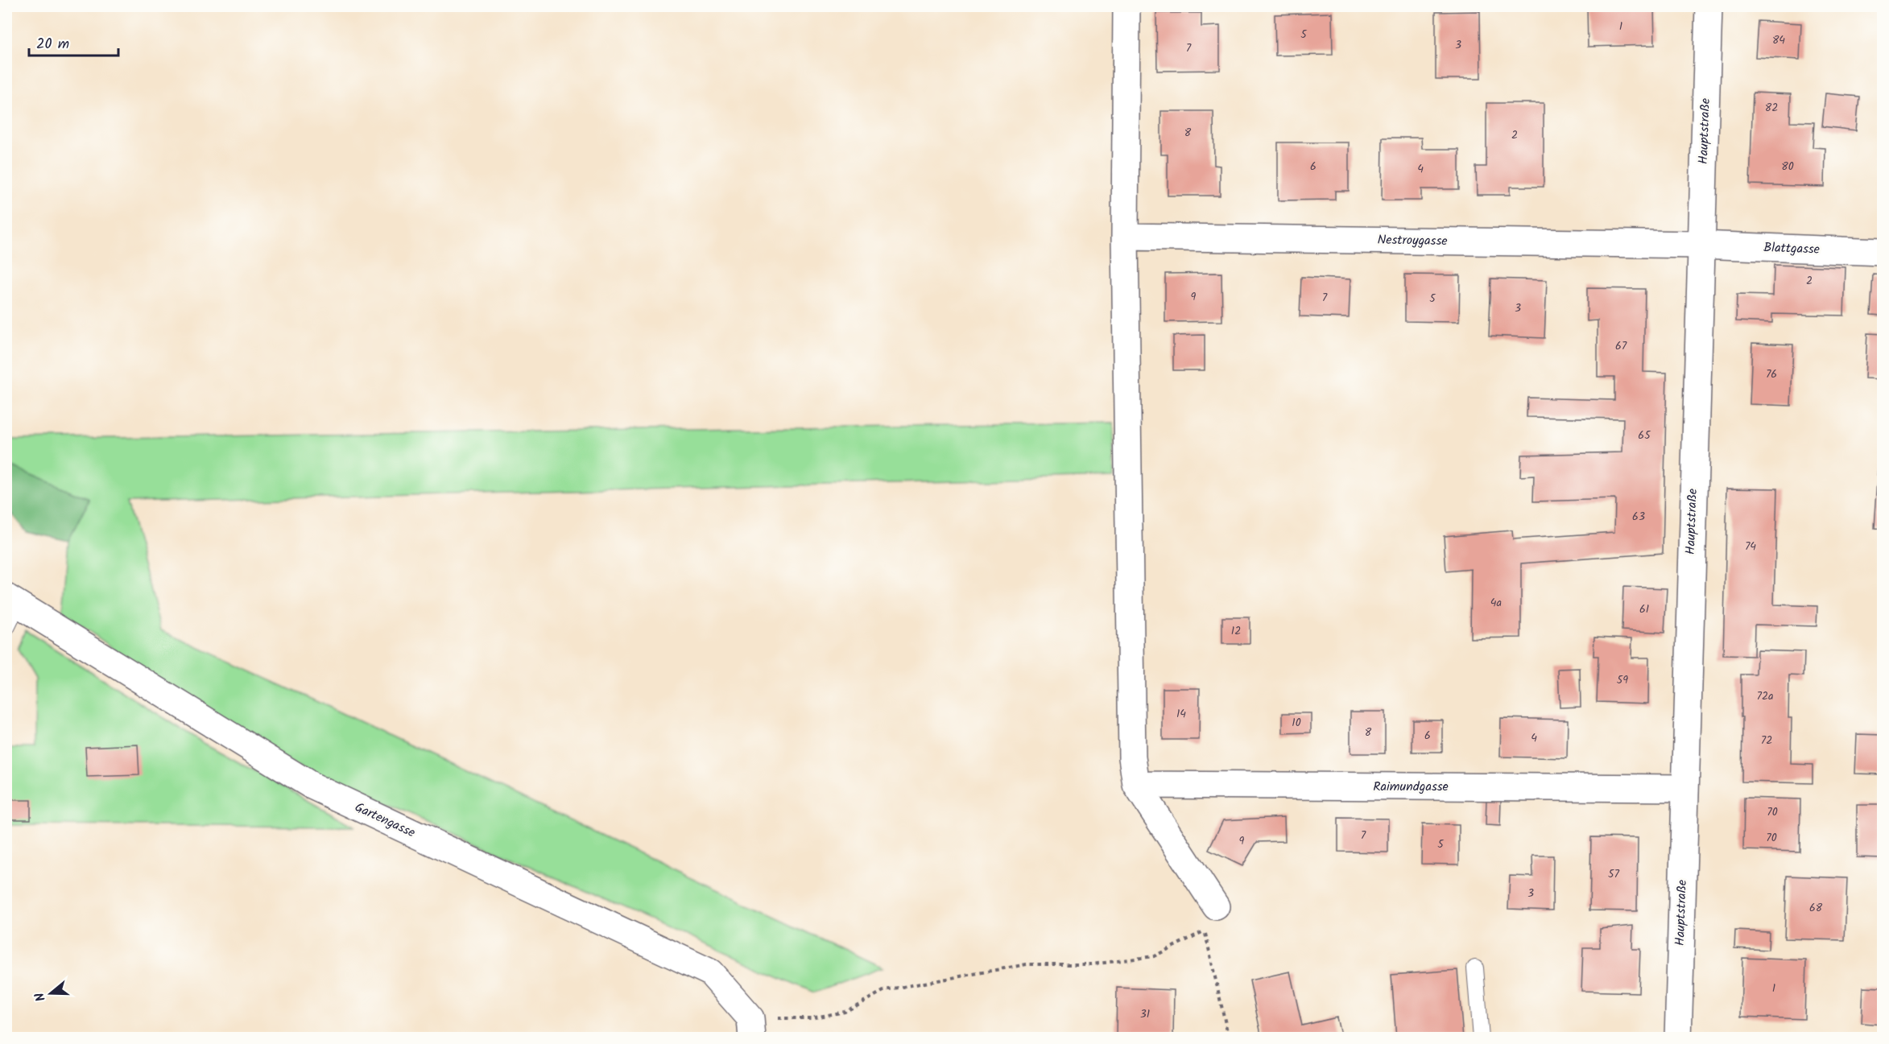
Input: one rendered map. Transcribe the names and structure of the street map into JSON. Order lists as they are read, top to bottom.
{
  "streets": {
    "street": [
      "Hauptstraße",
      "Nestroygasse",
      "Blattgasse",
      "Raimundgasse",
      "Gartengasse"
    ]
  },
  "crossings": [
    ["Hauptstraße", "Nestroygasse"],
    ["Hauptstraße", "Blattgasse"],
    ["Hauptstraße", "Raimundgasse"],
    ["Nestroygasse", "Blattgasse"]
  ],
  "house_numbers": [
    "1",
    "5",
    "84",
    "3",
    "7",
    "82",
    "8",
    "2",
    "6",
    "80",
    "4",
    "2",
    "9",
    "7",
    "5",
    "3",
    "67",
    "76",
    "65",
    "63",
    "74",
    "4a",
    "61",
    "12",
    "59",
    "72a",
    "14",
    "10",
    "8",
    "6",
    "4",
    "72",
    "70",
    "7",
    "70",
    "9",
    "5",
    "57",
    "3",
    "68",
    "1",
    "31"
  ],
  "scale_bar": "20 m",
  "north": "left"
}
